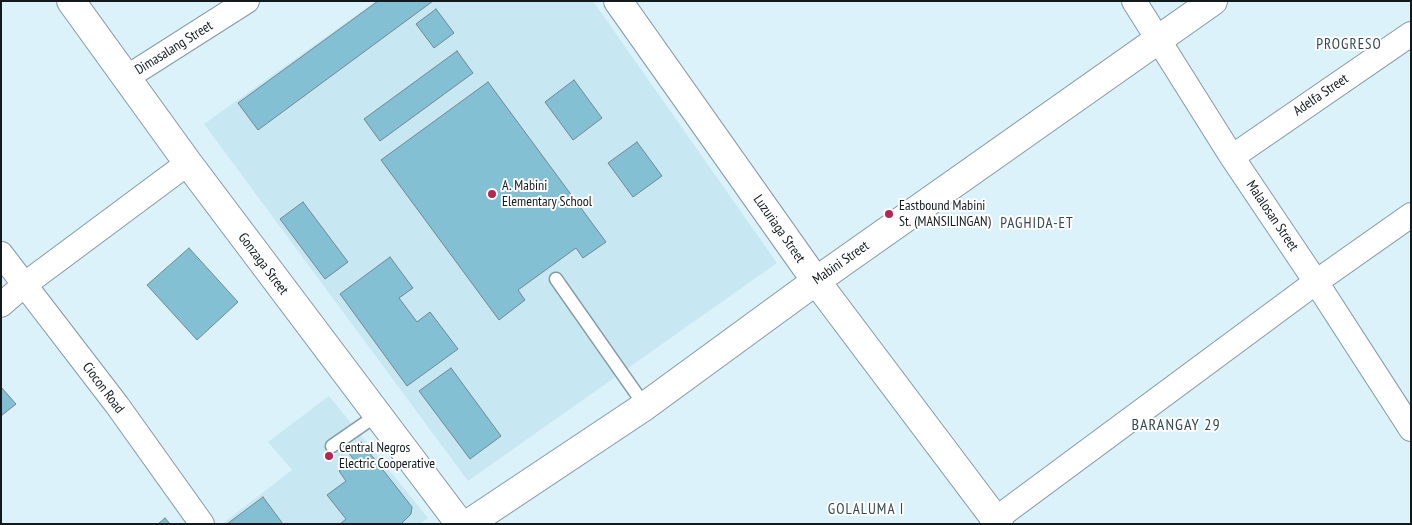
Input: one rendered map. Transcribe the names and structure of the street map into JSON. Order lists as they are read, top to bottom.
{
  "streets": {
    "street": [
      "Dimasalang Street",
      "Adelfa Street",
      "Malalosan Street",
      "Luzuriaga Street",
      "Mabini Street",
      "Gonzaga Street",
      "Ciocon Road"
    ]
  },
  "crossings": [
    ["Dimasalang Street", "Gonzaga Street"],
    ["Adelfa Street", "Malalosan Street"],
    ["Malalosan Street", "Mabini Street"],
    ["Luzuriaga Street", "Mabini Street"]
  ],
  "districts": [
    "PROGRESO",
    "PAGHIDA-ET",
    "BARANGAY 29",
    "GOLALUMA I"
  ],
  "places": ["A. Mabini Elementary School", "Eastbound Mabini St. (MANSILINGAN)", "Central Negros Electric Cooperative"]
}
